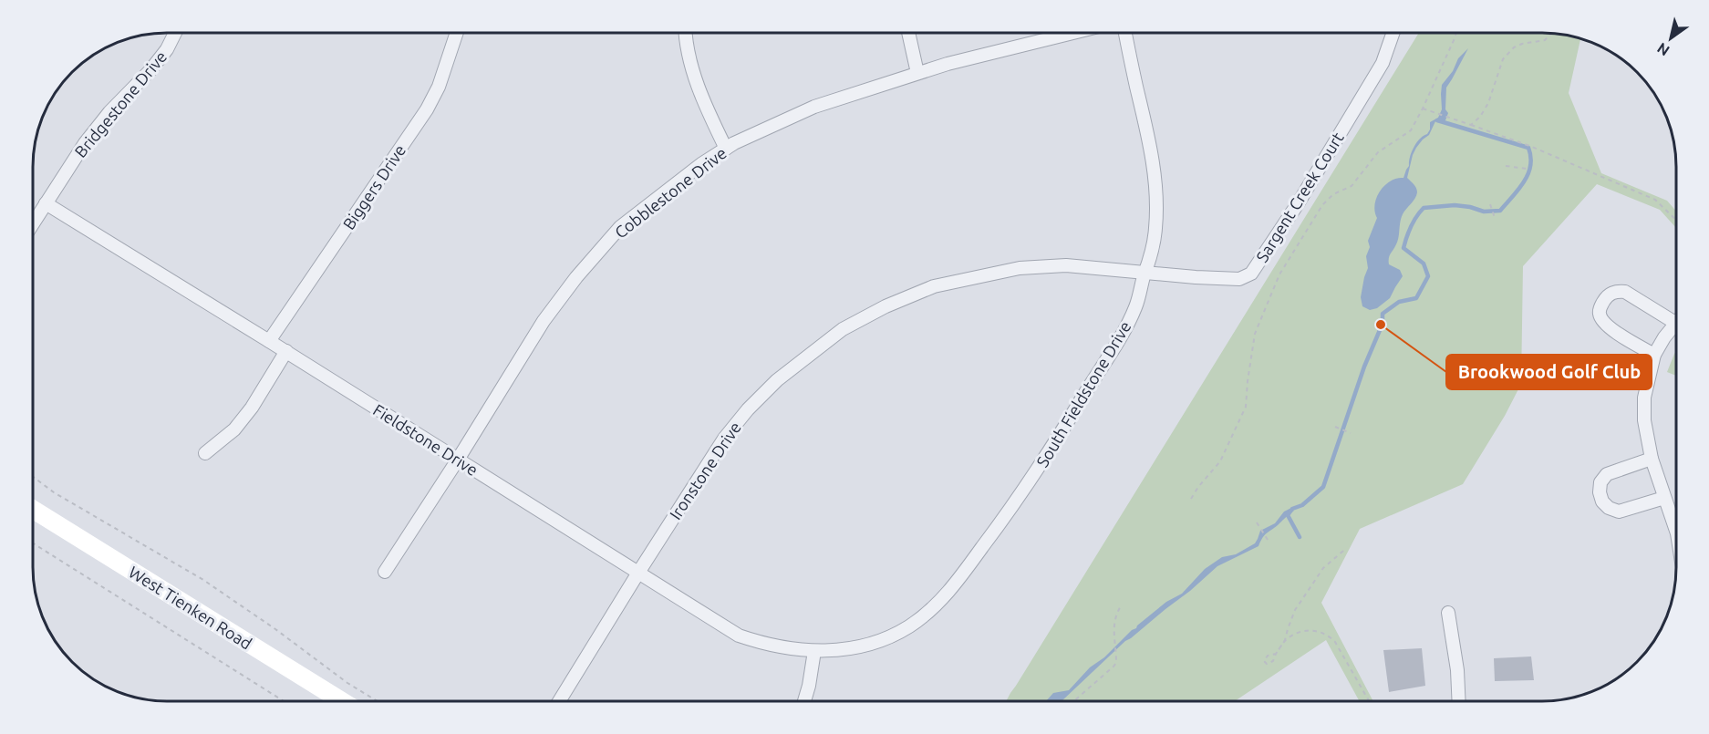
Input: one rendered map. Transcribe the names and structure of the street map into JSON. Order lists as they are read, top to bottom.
{
  "streets": {
    "street": [
      "Bridgestone Drive",
      "Biggers Drive",
      "Cobblestone Drive",
      "Sargent Creek Court",
      "South Fieldstone Drive",
      "Fieldstone Drive",
      "Ironstone Drive",
      "West Tienken Road"
    ]
  },
  "crossings": [
    ["Bridgestone Drive", "Fieldstone Drive"],
    ["Biggers Drive", "Fieldstone Drive"],
    ["Cobblestone Drive", "Fieldstone Drive"],
    ["Sargent Creek Court", "South Fieldstone Drive"],
    ["Sargent Creek Court", "Ironstone Drive"],
    ["South Fieldstone Drive", "Fieldstone Drive"],
    ["South Fieldstone Drive", "Ironstone Drive"],
    ["Fieldstone Drive", "Ironstone Drive"]
  ],
  "places": ["Brookwood Golf Club"],
  "north": "bottom left"
}
